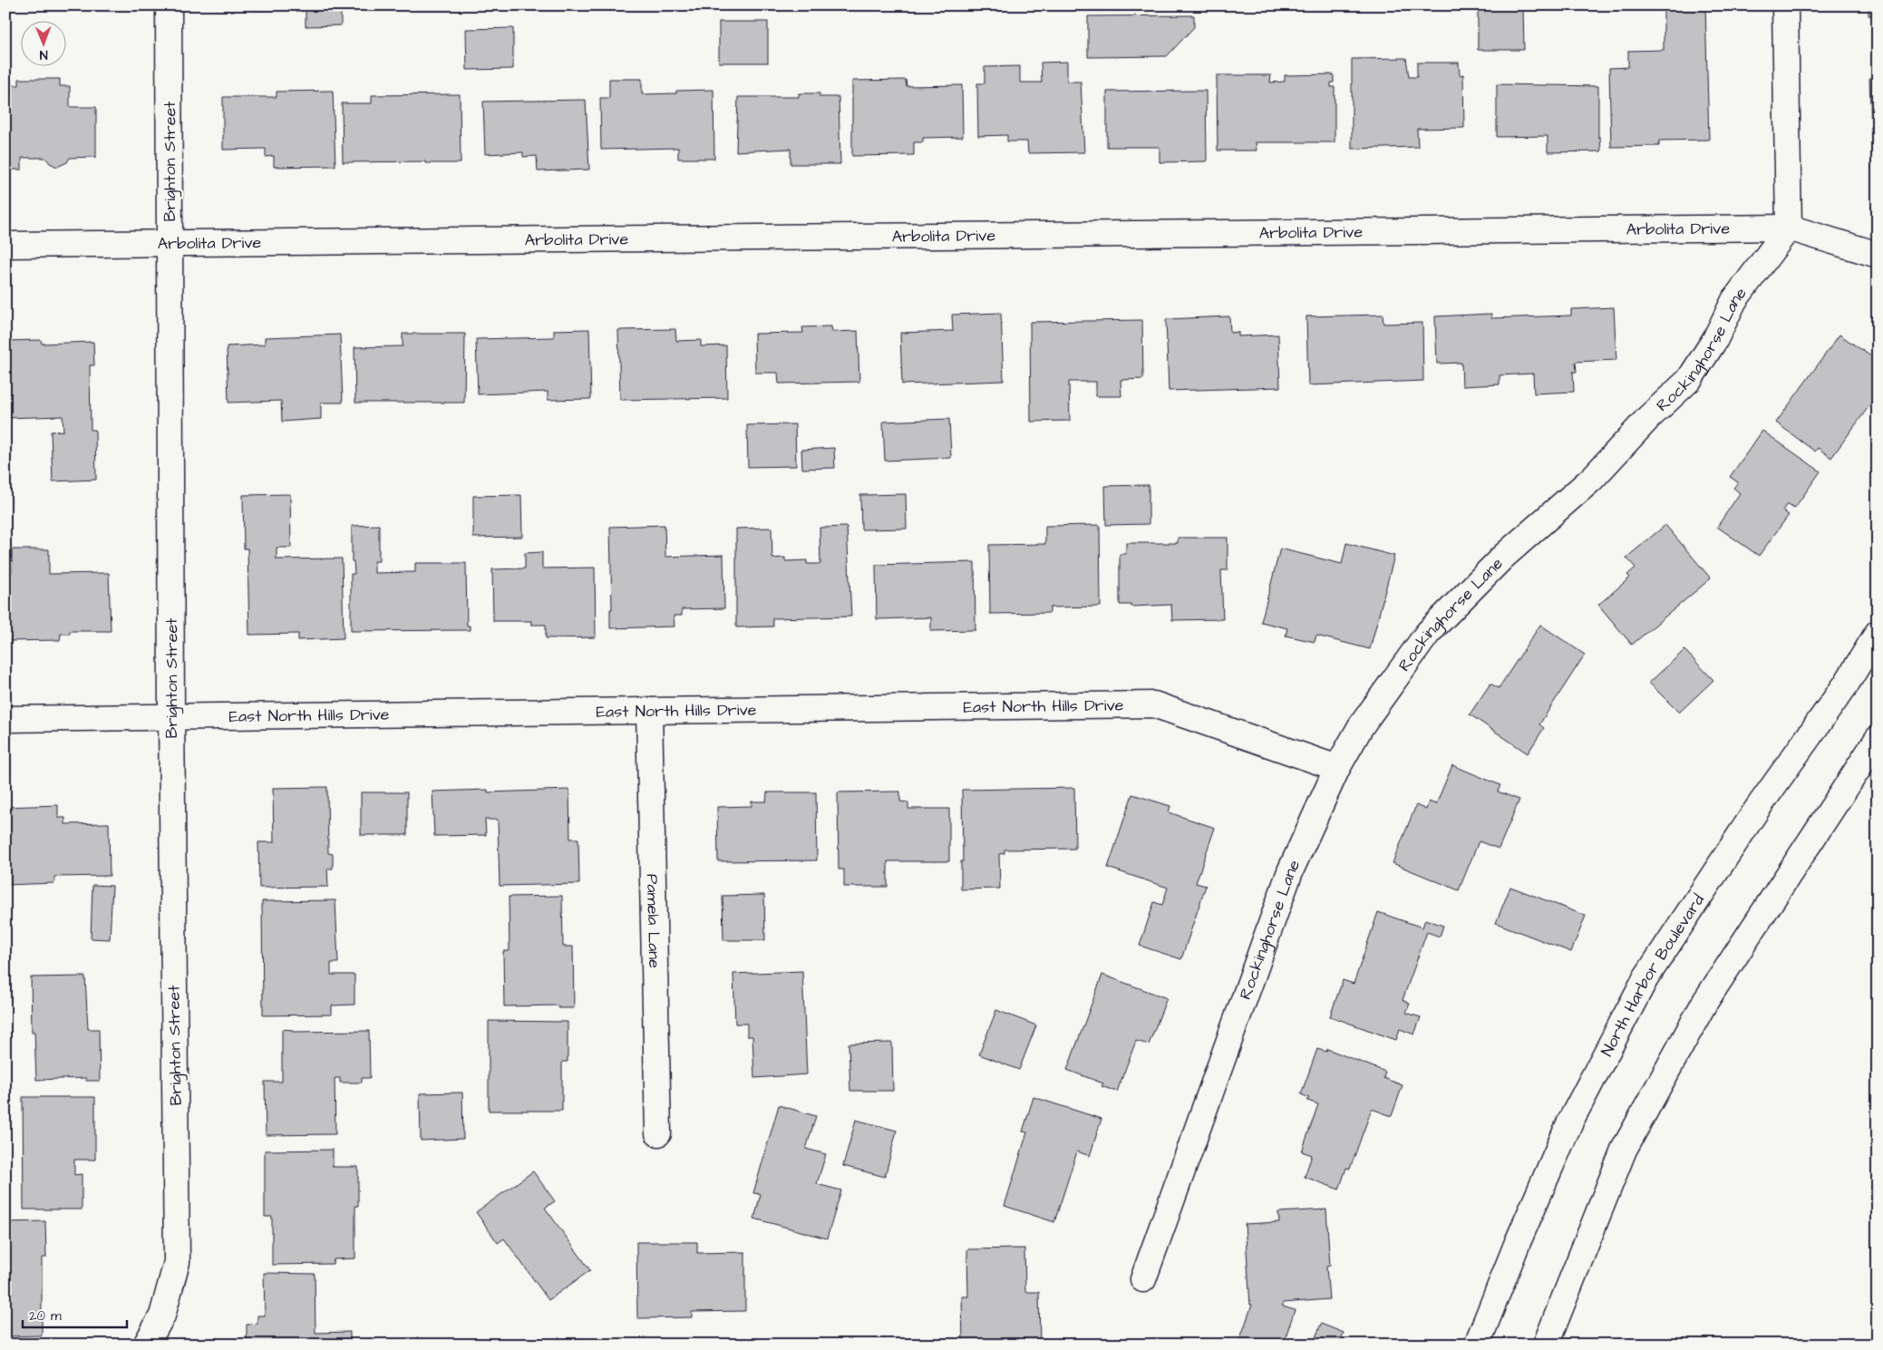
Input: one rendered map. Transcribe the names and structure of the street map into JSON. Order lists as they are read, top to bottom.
{
  "streets": {
    "street": [
      "Brighton Street",
      "Arbolita Drive",
      "Rockinghorse Lane",
      "East North Hills Drive",
      "Pamela Lane",
      "North Harbor Boulevard"
    ]
  },
  "crossings": [
    ["Brighton Street", "Arbolita Drive"],
    ["Brighton Street", "East North Hills Drive"],
    ["Arbolita Drive", "Rockinghorse Lane"],
    ["Rockinghorse Lane", "East North Hills Drive"],
    ["East North Hills Drive", "Pamela Lane"]
  ],
  "scale_bar": "20 m",
  "north": "bottom"
}
